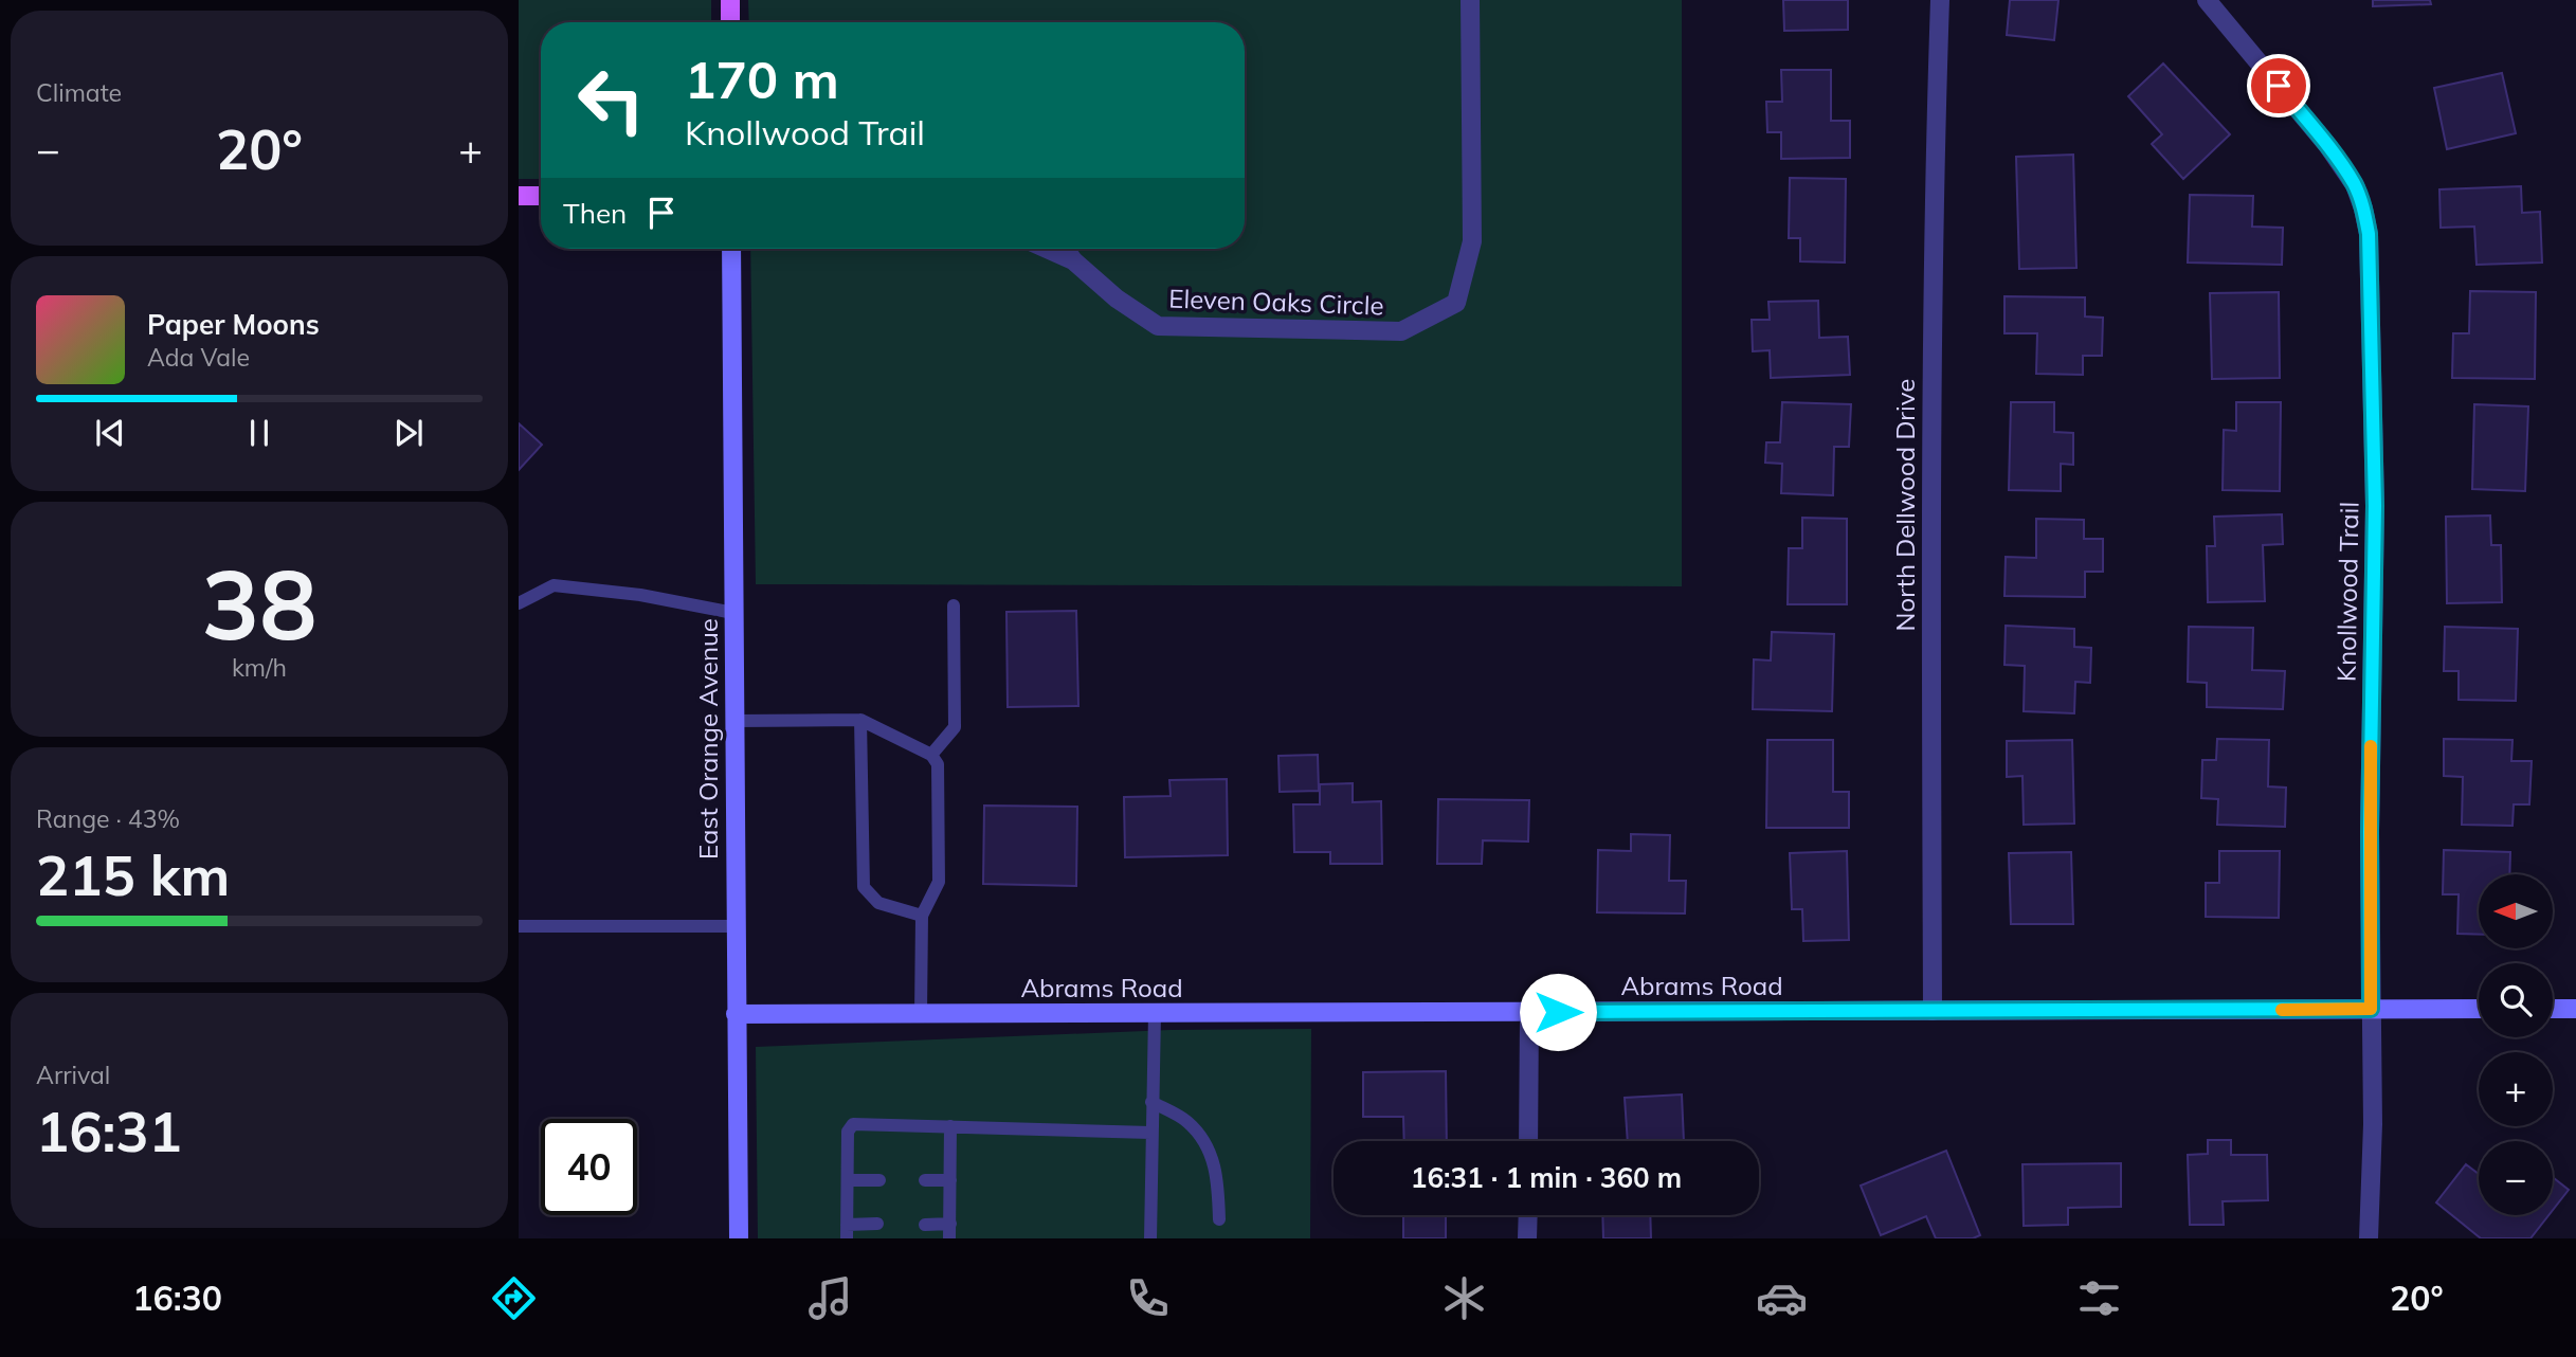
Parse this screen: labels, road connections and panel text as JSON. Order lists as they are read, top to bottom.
{
  "streets": {
    "street": [
      "Eleven Oaks Circle",
      "North Dellwood Drive",
      "Knollwood Trail",
      "East Orange Avenue",
      "Abrams Road"
    ]
  },
  "crossings": [
    ["North Dellwood Drive", "Abrams Road"],
    ["Knollwood Trail", "Abrams Road"],
    ["East Orange Avenue", "Abrams Road"]
  ],
  "north": "left",
  "page": {
    "tile": [
      "Climate",
      ["38", "km/h"],
      ["Range · 43%", "215 km"],
      ["Arrival", "16:31"]
    ],
    "turn": ["170 m", "Knollwood Trail"],
    "heat": ["−", "20°", "+"],
    "then": "Then",
    "song": ["Paper Moons", "Ada Vale"],
    "map_buttons": ["+", "−"],
    "limit": "40",
    "trip": "16:31 · 1 min · 360 m",
    "tabs": ["16:30", "20°"]
  }
}
